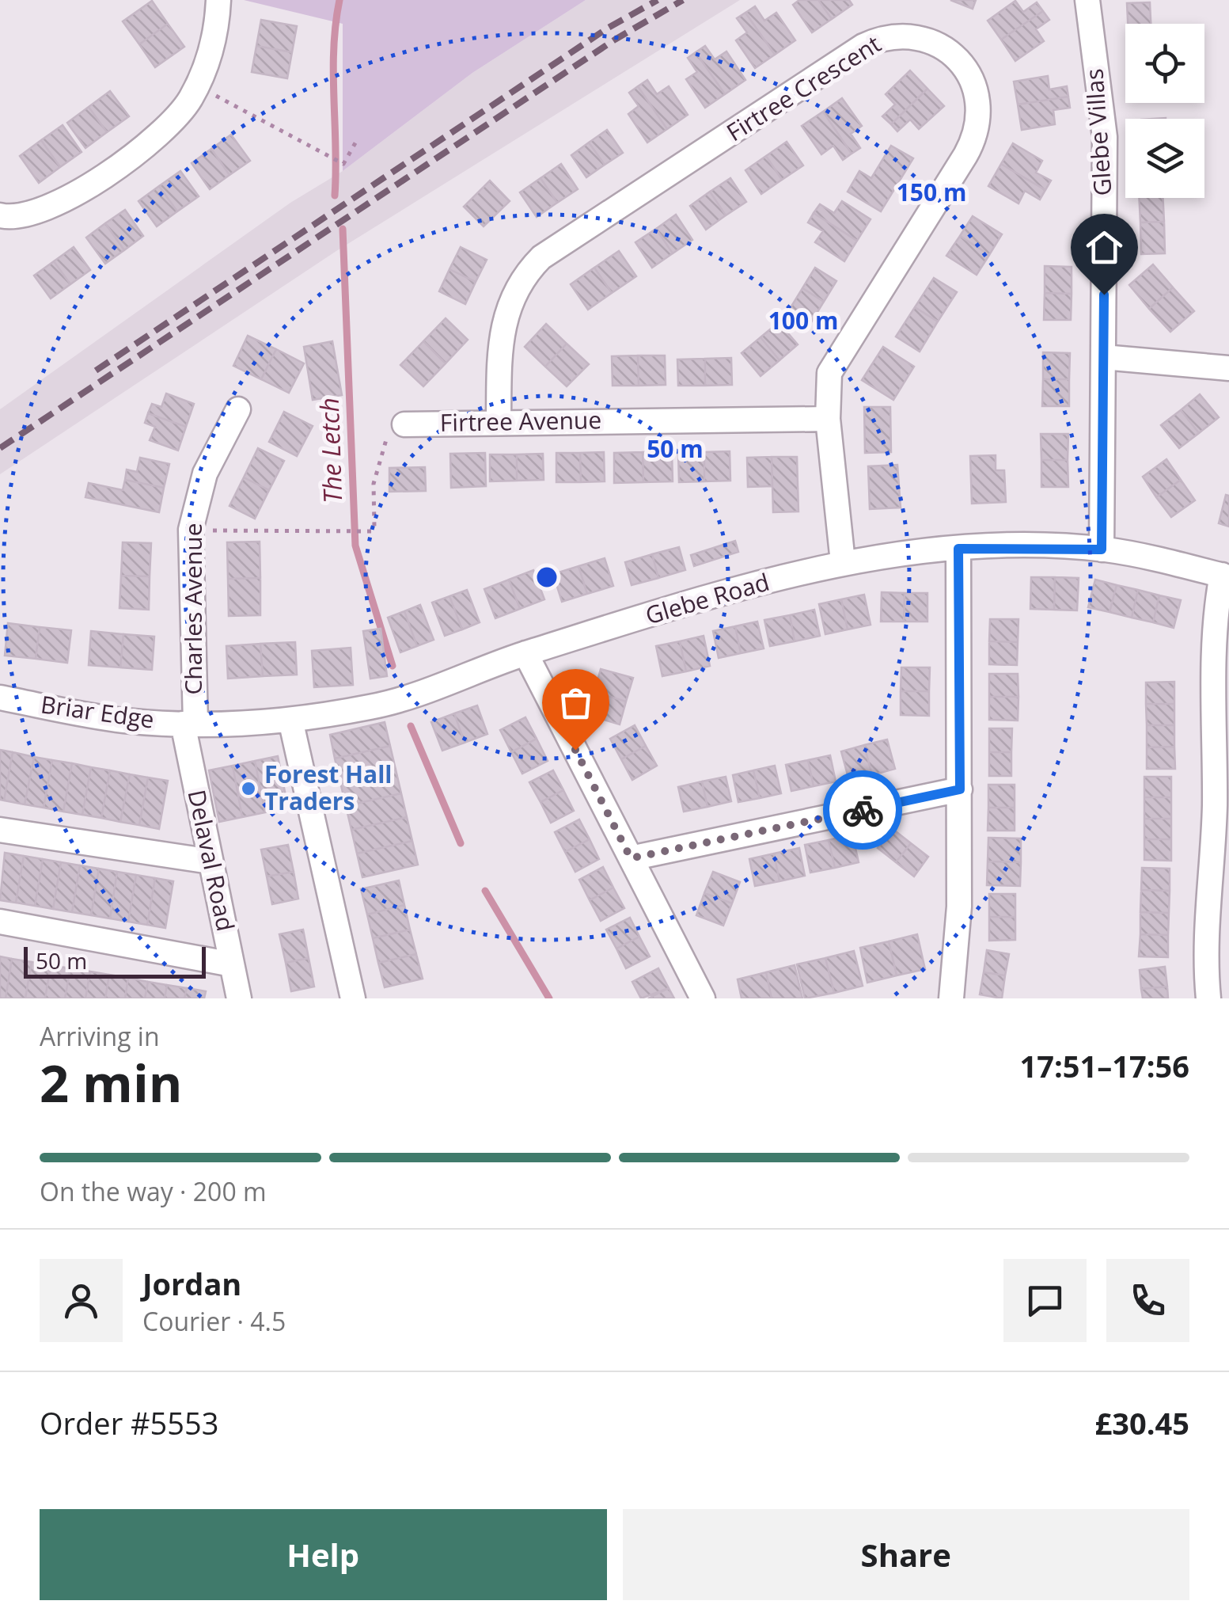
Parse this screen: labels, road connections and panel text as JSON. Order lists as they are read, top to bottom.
{
  "streets": {
    "street": [
      "Firtree Crescent",
      "Glebe Villas",
      "Firtree Avenue",
      "Glebe Road",
      "Charles Avenue",
      "Briar Edge",
      "Delaval Road"
    ]
  },
  "crossings": [
    ["Firtree Crescent", "Firtree Avenue"],
    ["Firtree Crescent", "Glebe Road"],
    ["Glebe Villas", "Glebe Road"],
    ["Glebe Road", "Charles Avenue"],
    ["Glebe Road", "Briar Edge"],
    ["Glebe Road", "Delaval Road"],
    ["Charles Avenue", "Briar Edge"],
    ["Charles Avenue", "Delaval Road"],
    ["Briar Edge", "Delaval Road"]
  ],
  "water": ["The Letch"],
  "places": ["Forest Hall Traders"],
  "scale_bar": "50 m",
  "page": {
    "scale": "50 m",
    "heading": ["2 min", "Arriving in", "17:51–17:56"],
    "panel": [
      "Jordan",
      "Courier · 4.5",
      "Order #5553",
      "£30.45"
    ],
    "bar": "On the way · 200 m",
    "buttons": ["Help", "Share"]
  },
  "rings": ["150 m", "100 m", "50 m"]
}
